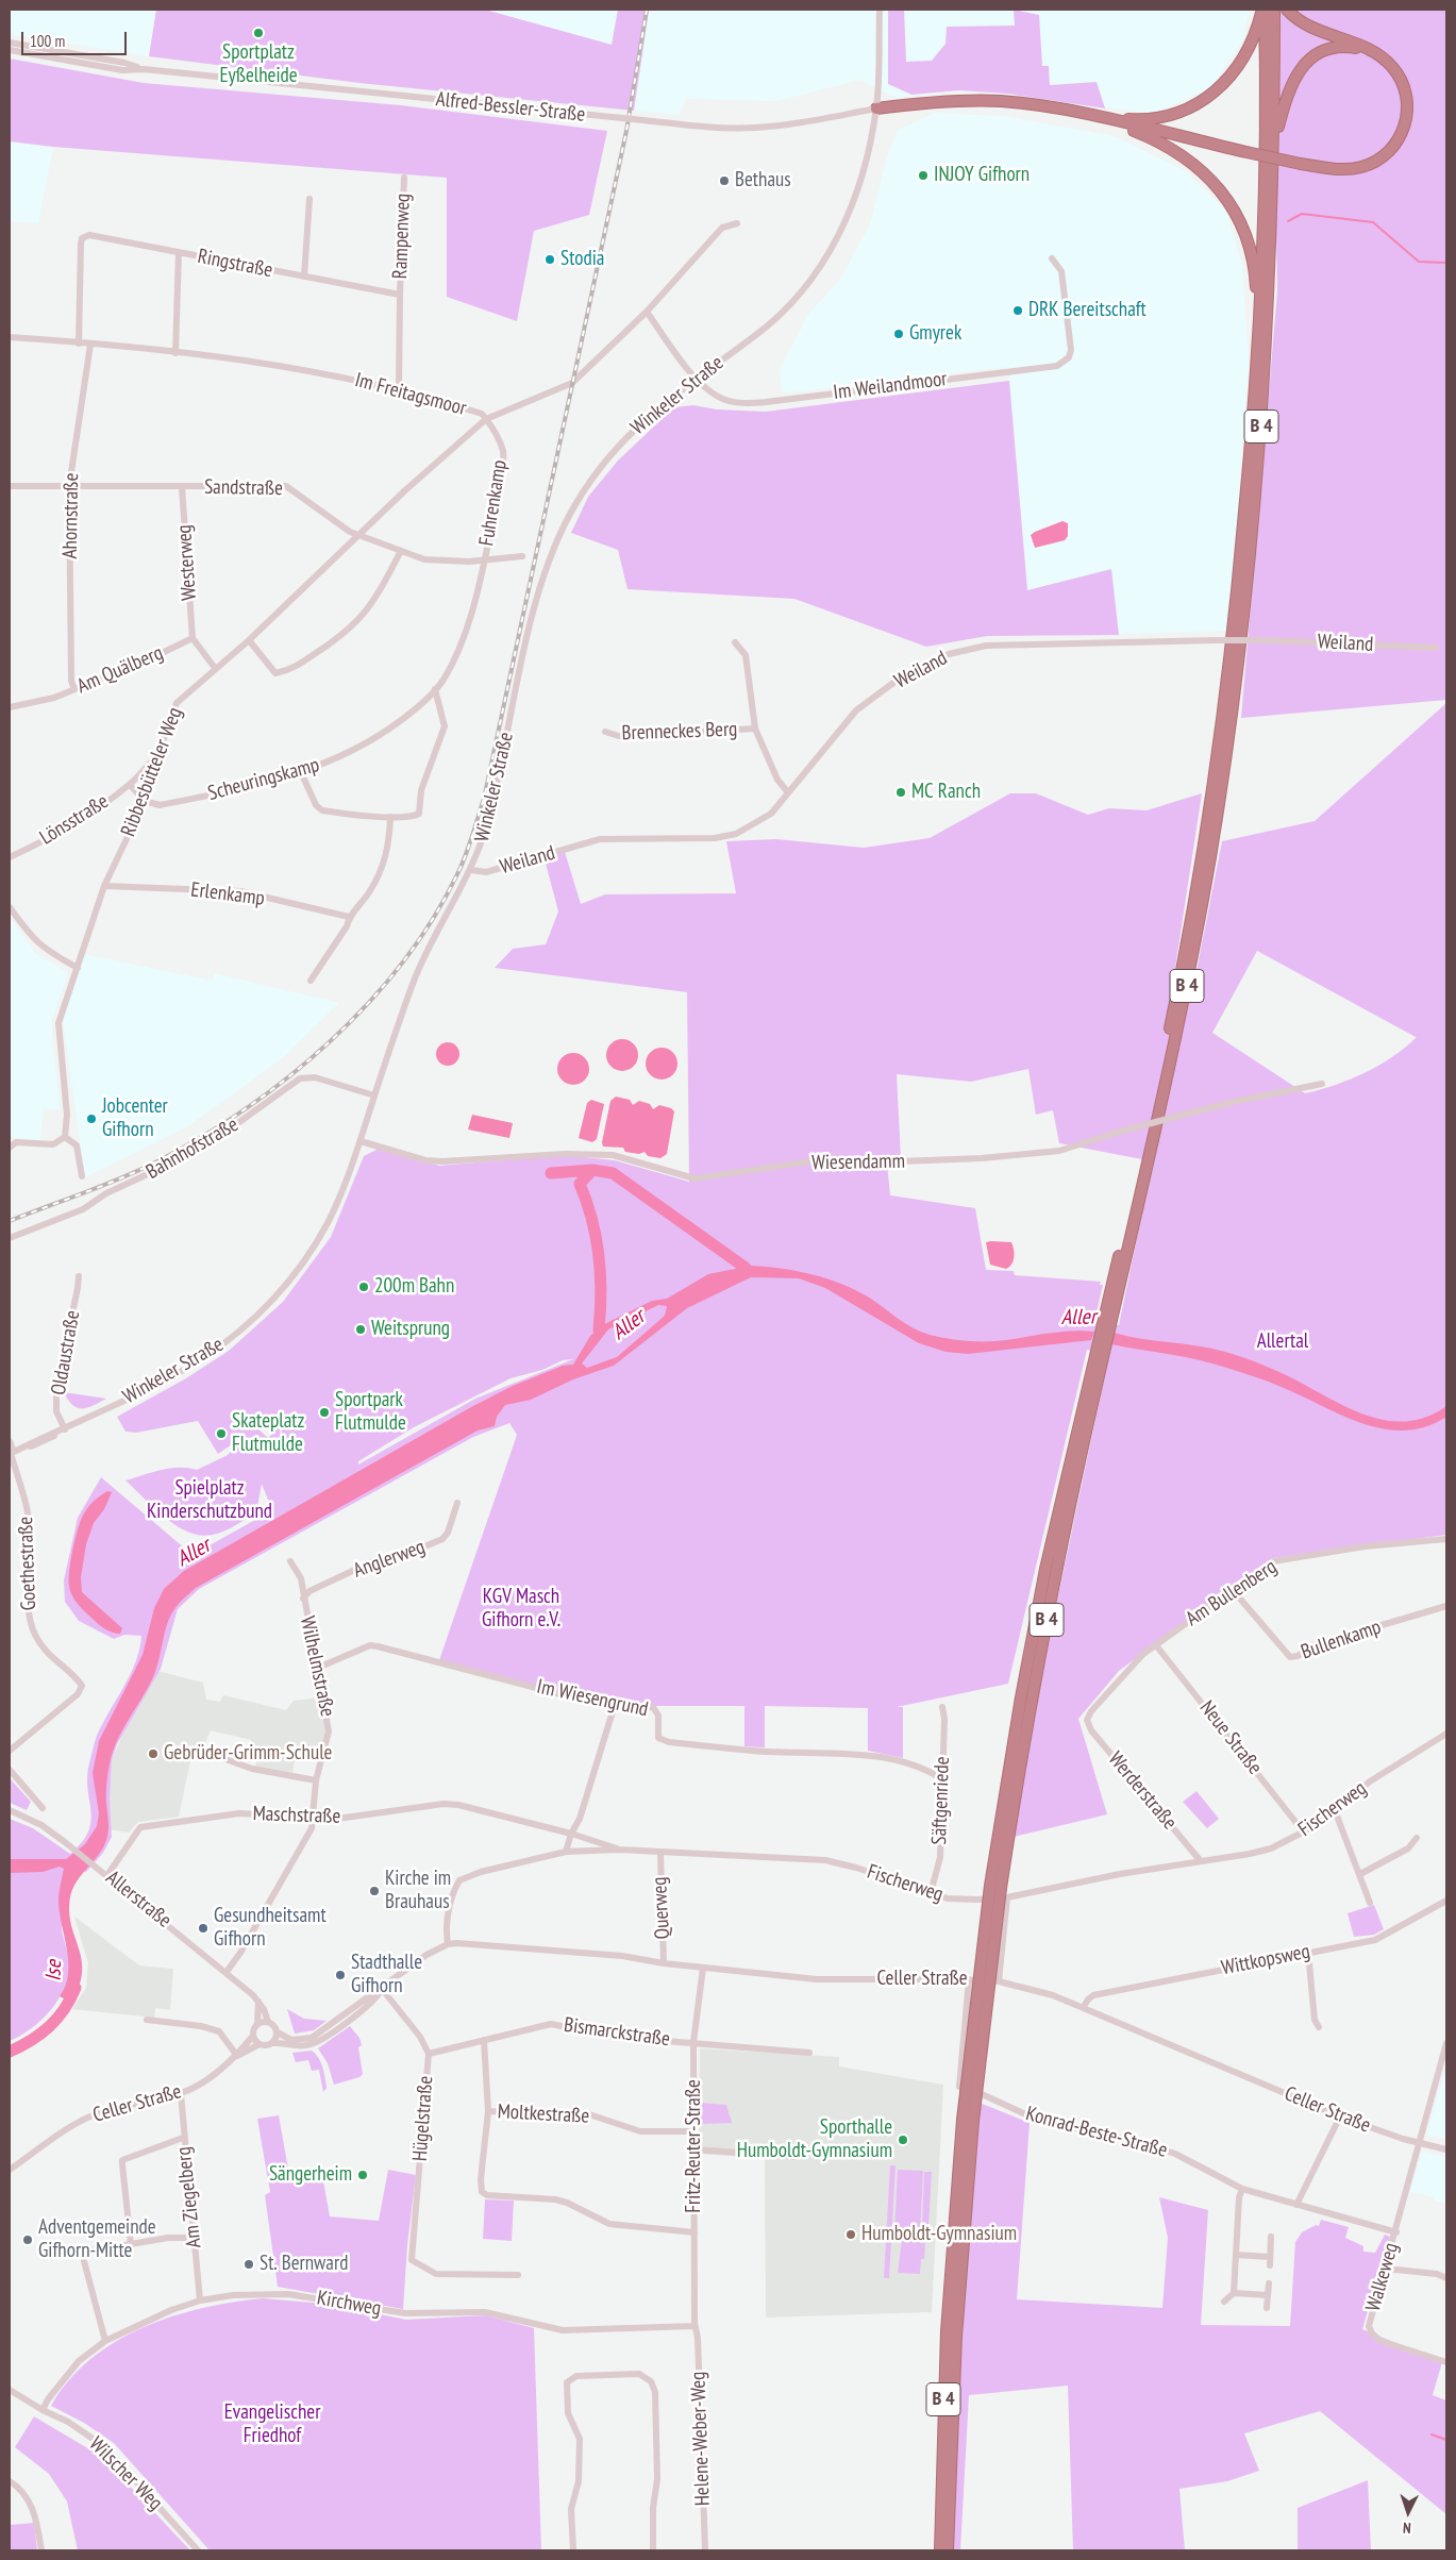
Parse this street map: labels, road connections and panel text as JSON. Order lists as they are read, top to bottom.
{
  "streets": {
    "highway": ["B 4"],
    "street": [
      "Alfred-Bessler-Straße",
      "Rampenweg",
      "Ringstraße",
      "Im Weilandmoor",
      "Im Freitagsmoor",
      "Winkeler Straße",
      "Sandstraße",
      "Fuhrenkamp",
      "Ahornstraße",
      "Westerweg",
      "Weiland",
      "Am Quälberg",
      "Brenneckes Berg",
      "Ribbesbütteler Weg",
      "Scheuringskamp",
      "Lönsstraße",
      "Erlenkamp",
      "Bahnhofstraße",
      "Wiesendamm",
      "Oldaustraße",
      "Anglerweg",
      "Goethestraße",
      "Am Bullenberg",
      "Bullenkamp",
      "Wilhelmstraße",
      "Im Wiesengrund",
      "Neue Straße",
      "Werderstraße",
      "Säftgenriede",
      "Fischerweg",
      "Maschstraße",
      "Allerstraße",
      "Querweg",
      "Wittkopsweg",
      "Celler Straße",
      "Bismarckstraße",
      "Moltkestraße",
      "Hügelstraße",
      "Konrad-Beste-Straße",
      "Fritz-Reuter-Straße",
      "Am Ziegelberg",
      "Walkeweg",
      "Kirchweg",
      "Helene-Weber-Weg",
      "Wilscher Weg"
    ]
  },
  "crossings": [
    ["Alfred-Bessler-Straße", "Winkeler Straße"],
    ["Rampenweg", "Ringstraße"],
    ["Ringstraße", "Im Freitagsmoor"],
    ["Im Weilandmoor", "Im Freitagsmoor"],
    ["Im Weilandmoor", "Winkeler Straße"],
    ["Im Freitagsmoor", "Fuhrenkamp"],
    ["Im Freitagsmoor", "Ahornstraße"],
    ["Im Freitagsmoor", "Ribbesbütteler Weg"],
    ["Winkeler Straße", "Weiland"],
    ["Winkeler Straße", "Bahnhofstraße"],
    ["Winkeler Straße", "Wiesendamm"],
    ["Winkeler Straße", "Oldaustraße"],
    ["Sandstraße", "Fuhrenkamp"],
    ["Sandstraße", "Ahornstraße"],
    ["Sandstraße", "Westerweg"],
    ["Sandstraße", "Ribbesbütteler Weg"],
    ["Sandstraße", "Scheuringskamp"],
    ["Fuhrenkamp", "Ribbesbütteler Weg"],
    ["Fuhrenkamp", "Scheuringskamp"],
    ["Ahornstraße", "Am Quälberg"],
    ["Westerweg", "Am Quälberg"],
    ["Ribbesbütteler Weg", "Scheuringskamp"],
    ["Ribbesbütteler Weg", "Lönsstraße"],
    ["Ribbesbütteler Weg", "Erlenkamp"],
    ["Anglerweg", "Wilhelmstraße"],
    ["Am Bullenberg", "Bullenkamp"],
    ["Am Bullenberg", "Neue Straße"],
    ["Am Bullenberg", "Werderstraße"],
    ["Wilhelmstraße", "Im Wiesengrund"],
    ["Wilhelmstraße", "Maschstraße"],
    ["Wilhelmstraße", "Allerstraße"],
    ["Im Wiesengrund", "Säftgenriede"],
    ["Neue Straße", "Fischerweg"],
    ["Werderstraße", "Fischerweg"],
    ["Säftgenriede", "Fischerweg"],
    ["Fischerweg", "Maschstraße"],
    ["Fischerweg", "Querweg"],
    ["Fischerweg", "Celler Straße"],
    ["Maschstraße", "Allerstraße"],
    ["Allerstraße", "Celler Straße"],
    ["Querweg", "Celler Straße"],
    ["Wittkopsweg", "Celler Straße"],
    ["Celler Straße", "Hügelstraße"],
    ["Celler Straße", "Konrad-Beste-Straße"],
    ["Celler Straße", "Fritz-Reuter-Straße"],
    ["Celler Straße", "Am Ziegelberg"],
    ["Celler Straße", "Walkeweg"],
    ["Bismarckstraße", "Hügelstraße"],
    ["Bismarckstraße", "Fritz-Reuter-Straße"],
    ["Moltkestraße", "Fritz-Reuter-Straße"],
    ["Konrad-Beste-Straße", "Walkeweg"],
    ["Fritz-Reuter-Straße", "Kirchweg"],
    ["Fritz-Reuter-Straße", "Helene-Weber-Weg"],
    ["Am Ziegelberg", "Kirchweg"],
    ["Kirchweg", "Helene-Weber-Weg"],
    ["Kirchweg", "Wilscher Weg"]
  ],
  "water": ["Aller", "Ise"],
  "parks": [
    "Allertal",
    "Spielplatz Kinderschutzbund",
    "KGV Masch Gifhorn e.V.",
    "Evangelischer Friedhof"
  ],
  "places": [
    "Sportplatz Eyßelheide",
    "INJOY Gifhorn",
    "Bethaus",
    "Stodia",
    "DRK Bereitschaft",
    "Gmyrek",
    "MC Ranch",
    "Jobcenter Gifhorn",
    "200m Bahn",
    "Weitsprung",
    "Sportpark Flutmulde",
    "Skateplatz Flutmulde",
    "Gebrüder-Grimm-Schule",
    "Kirche im Brauhaus",
    "Gesundheitsamt Gifhorn",
    "Stadthalle Gifhorn",
    "Sporthalle Humboldt-Gymnasium",
    "Sängerheim",
    "Humboldt-Gymnasium",
    "Adventgemeinde Gifhorn-Mitte",
    "St. Bernward"
  ],
  "scale_bar": "100 m",
  "north": "bottom"
}
